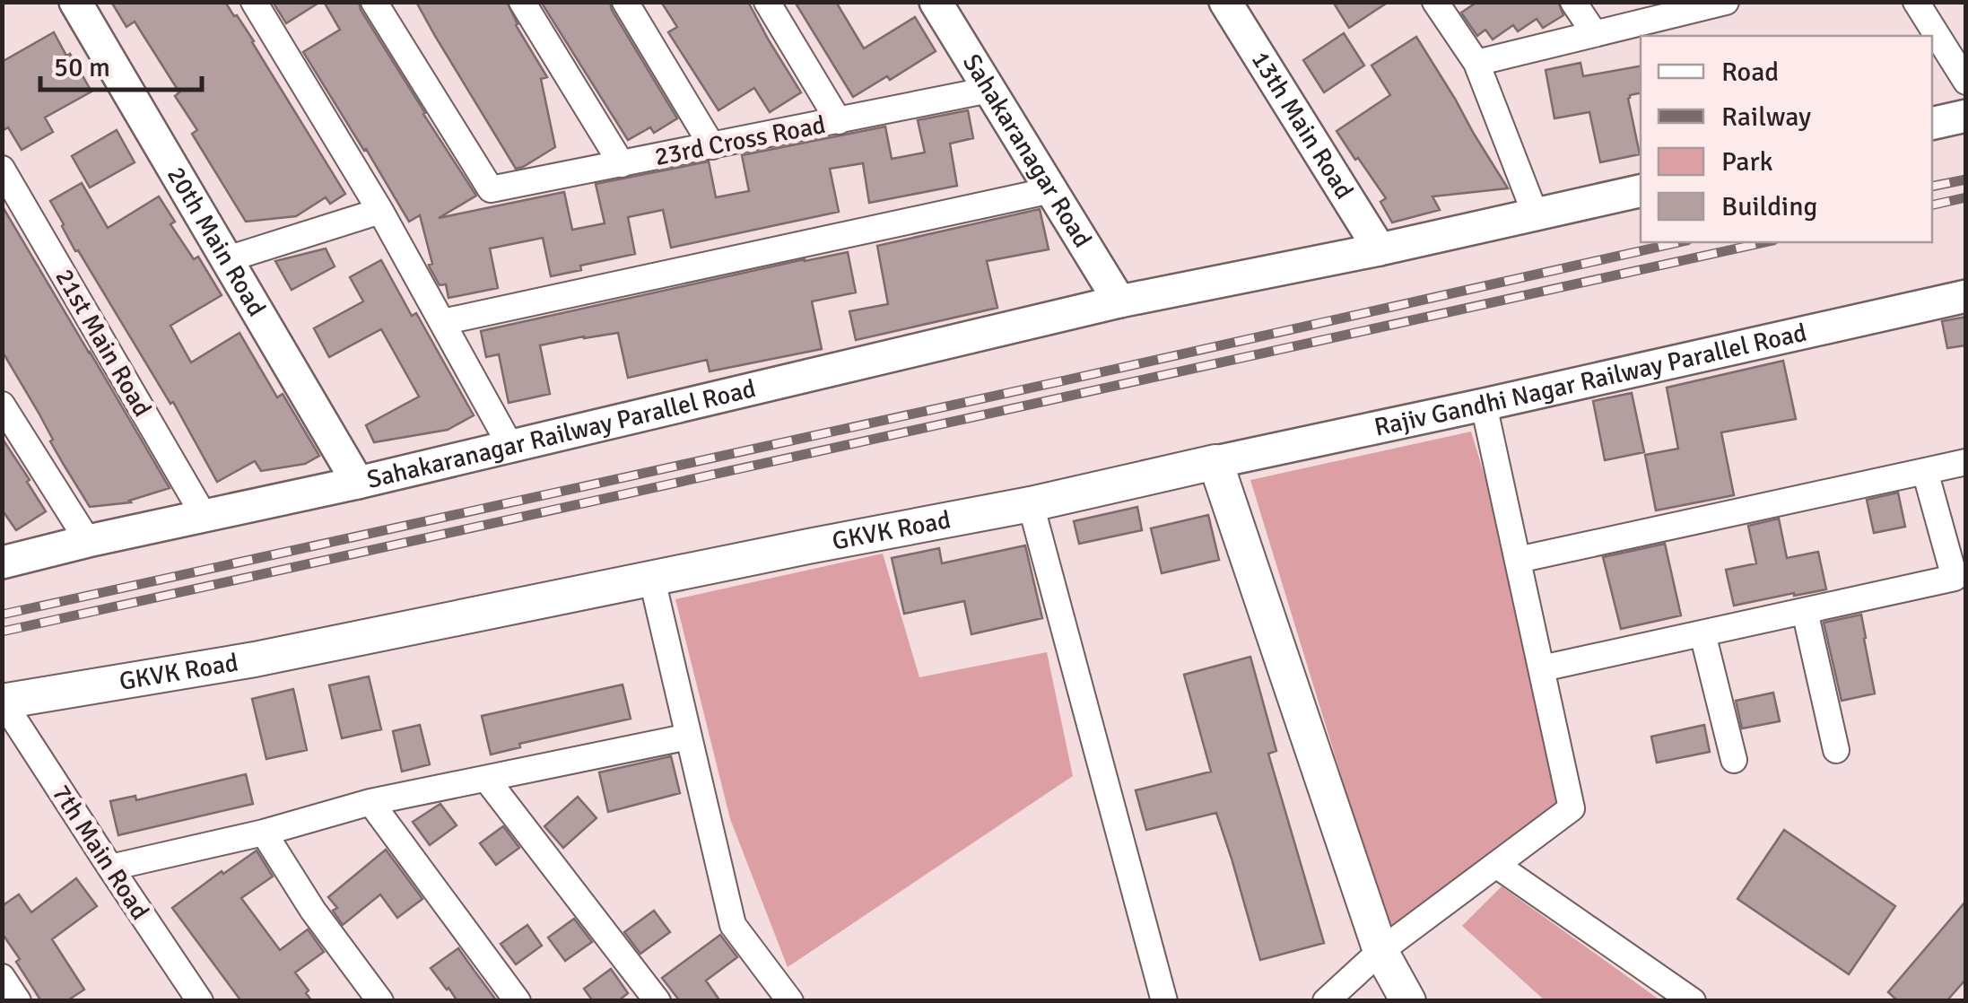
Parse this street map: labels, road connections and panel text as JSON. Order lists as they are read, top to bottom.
{
  "streets": {
    "main road": ["GKVK Road"],
    "street": [
      "13th Main Road",
      "23rd Cross Road",
      "Sahakaranagar Road",
      "20th Main Road",
      "21st Main Road",
      "Rajiv Gandhi Nagar Railway Parallel Road",
      "Sahakaranagar Railway Parallel Road",
      "7th Main Road"
    ]
  },
  "crossings": [
    ["13th Main Road", "Sahakaranagar Railway Parallel Road"],
    ["23rd Cross Road", "Sahakaranagar Road"],
    ["Sahakaranagar Road", "Sahakaranagar Railway Parallel Road"],
    ["20th Main Road", "Sahakaranagar Railway Parallel Road"],
    ["21st Main Road", "Sahakaranagar Railway Parallel Road"],
    ["Rajiv Gandhi Nagar Railway Parallel Road", "GKVK Road"],
    ["GKVK Road", "7th Main Road"]
  ],
  "legend": [
    "Road",
    "Railway",
    "Park",
    "Building"
  ],
  "scale_bar": "50 m"
}
